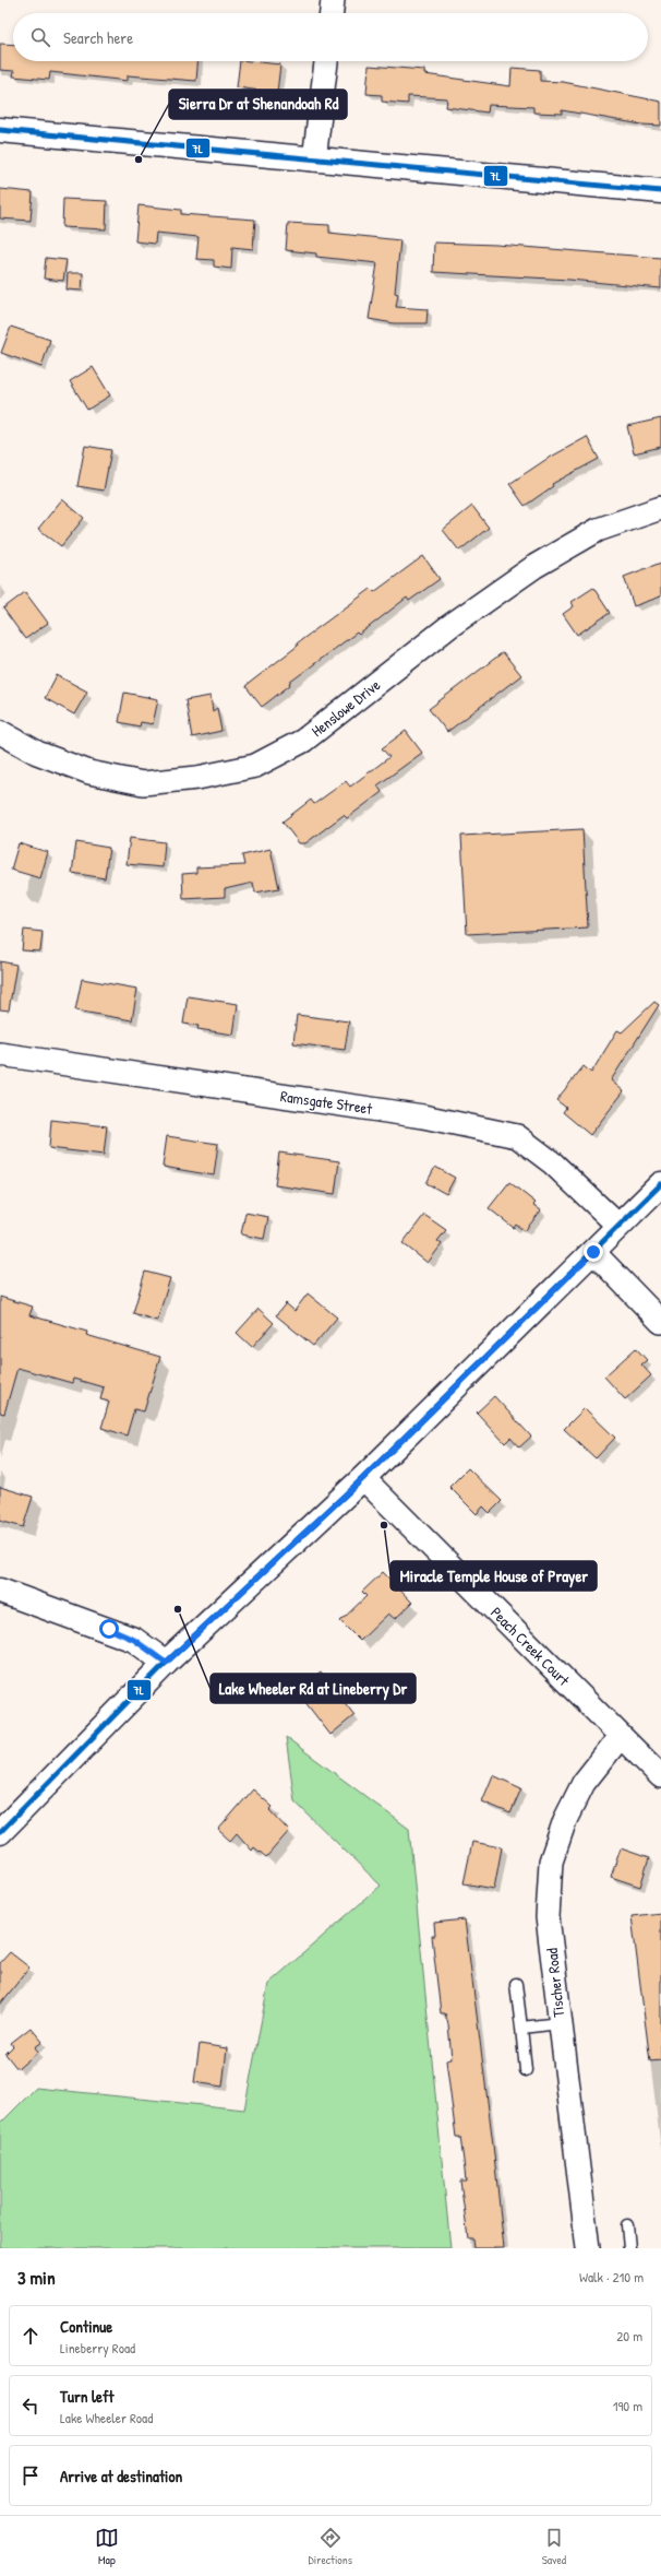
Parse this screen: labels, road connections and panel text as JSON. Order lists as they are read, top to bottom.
{
  "streets": {
    "street": [
      "Henslowe Drive",
      "Ramsgate Street",
      "Peach Creek Court",
      "Tischer Road"
    ]
  },
  "crossings": [
    ["Peach Creek Court", "Tischer Road"]
  ],
  "places": ["Sierra Dr at Shenandoah Rd", "Miracle Temple House of Prayer", "Lake Wheeler Rd at Lineberry Dr"],
  "lines": ["transit line 7L"],
  "page": {
    "search": "Search here",
    "heading": ["3 min", "Walk · 210 m"],
    "list": [
      ["Continue", "Lineberry Road", "20 m"],
      ["Turn left", "Lake Wheeler Road", "190 m"],
      "Arrive at destination"
    ],
    "nav": ["Map", "Directions", "Saved"]
  }
}
